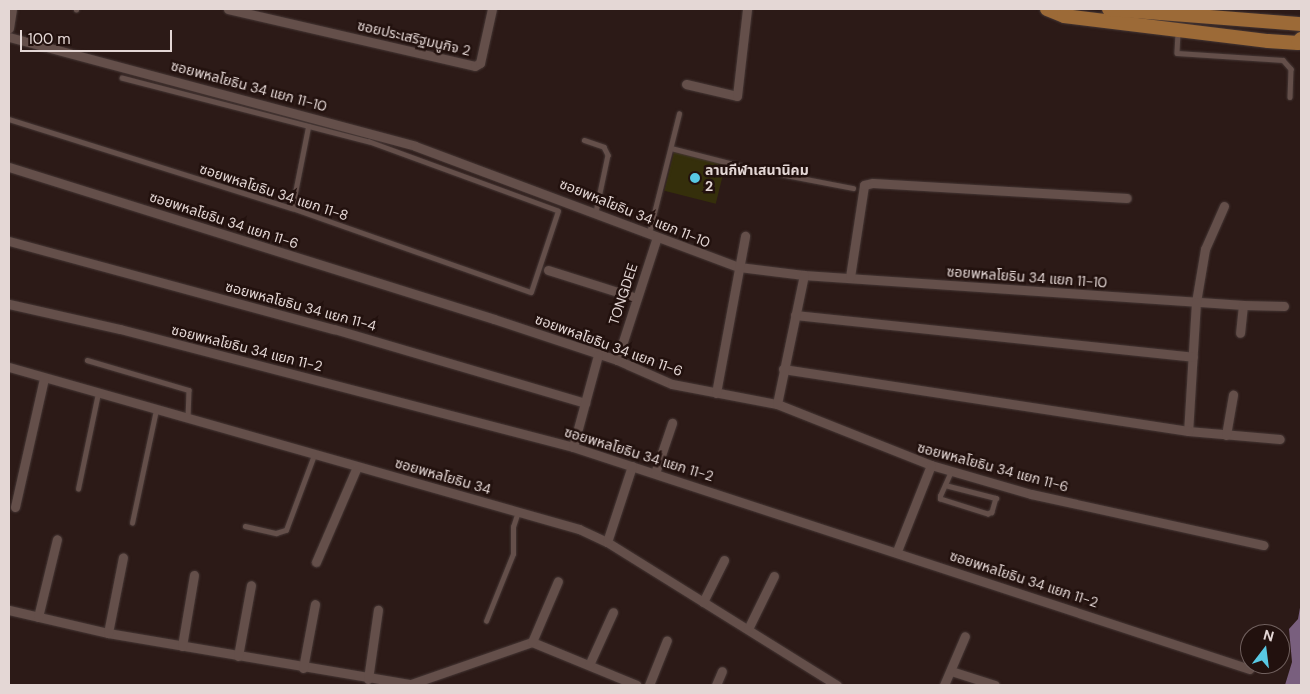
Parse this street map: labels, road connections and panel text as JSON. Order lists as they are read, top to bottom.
{
  "streets": {
    "street": [
      "ซอยประเสริฐมนูกิจ 2",
      "ซอยพหลโยธิน 34 แยก 11-10",
      "ซอยพหลโยธิน 34 แยก 11-6",
      "TONGDEE",
      "ซอยพหลโยธิน 34 แยก 11-4",
      "ซอยพหลโยธิน 34 แยก 11-2",
      "ซอยพหลโยธิน 34"
    ],
    "lane": ["ซอยพหลโยธิน 34 แยก 11-8"]
  },
  "crossings": [
    ["ซอยพหลโยธิน 34 แยก 11-10", "TONGDEE"],
    ["ซอยพหลโยธิน 34 แยก 11-6", "TONGDEE"]
  ],
  "places": ["ลานกีฬาเสนานิคม 2"],
  "scale_bar": "100 m",
  "north": "top"
}
